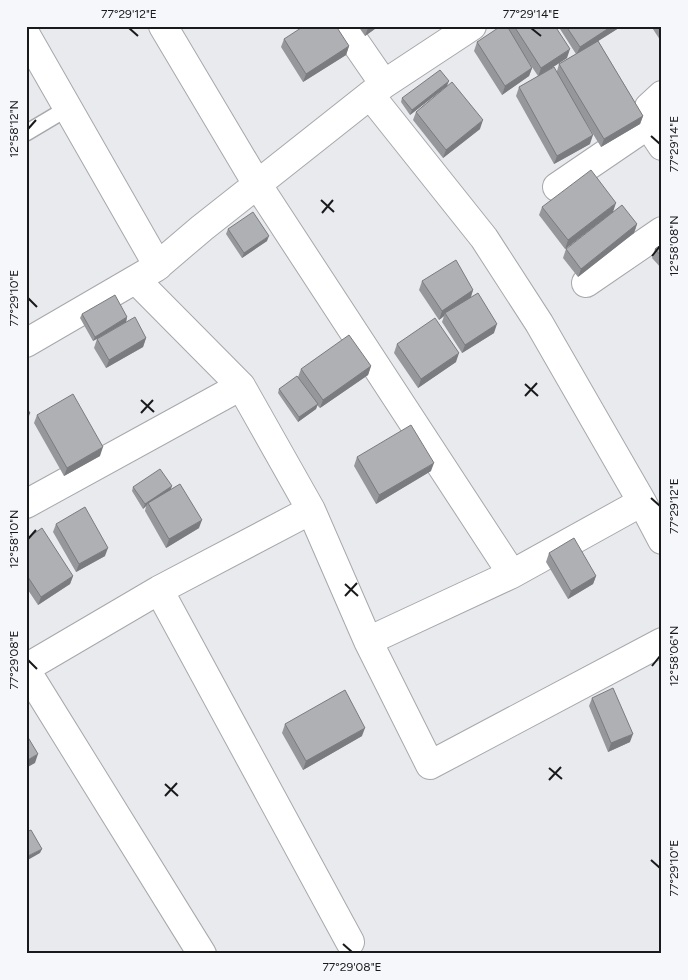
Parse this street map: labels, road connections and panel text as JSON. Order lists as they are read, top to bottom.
{
  "coordinates": [
    "77°29'12\"E",
    "77°29'14\"E",
    "12°58'12\"N",
    "12°58'08\"N",
    "77°29'10\"E",
    "12°58'10\"N",
    "12°58'06\"N",
    "77°29'08\"E"
  ]
}
